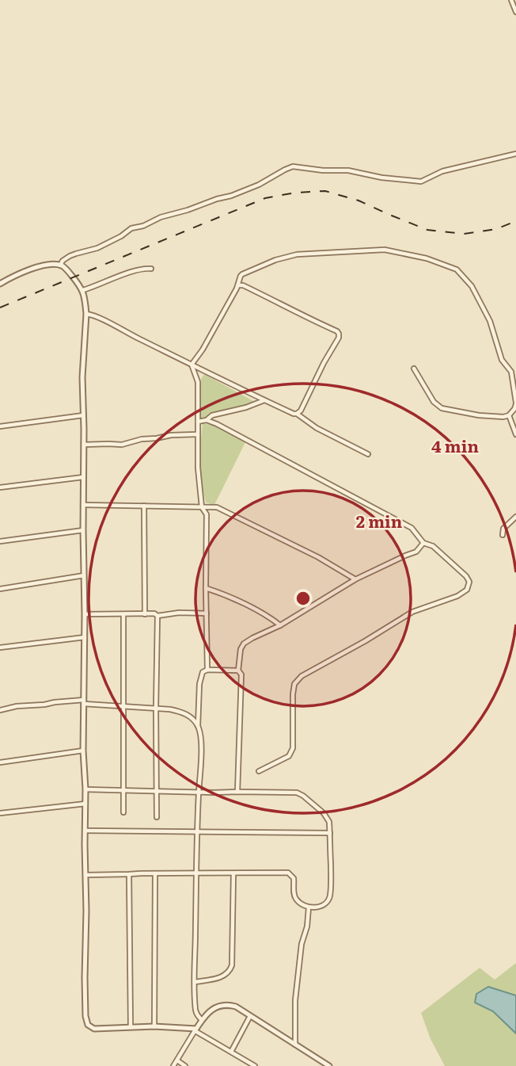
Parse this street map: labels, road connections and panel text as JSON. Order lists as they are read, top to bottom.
{
  "rings": ["4 min", "2 min"]
}
